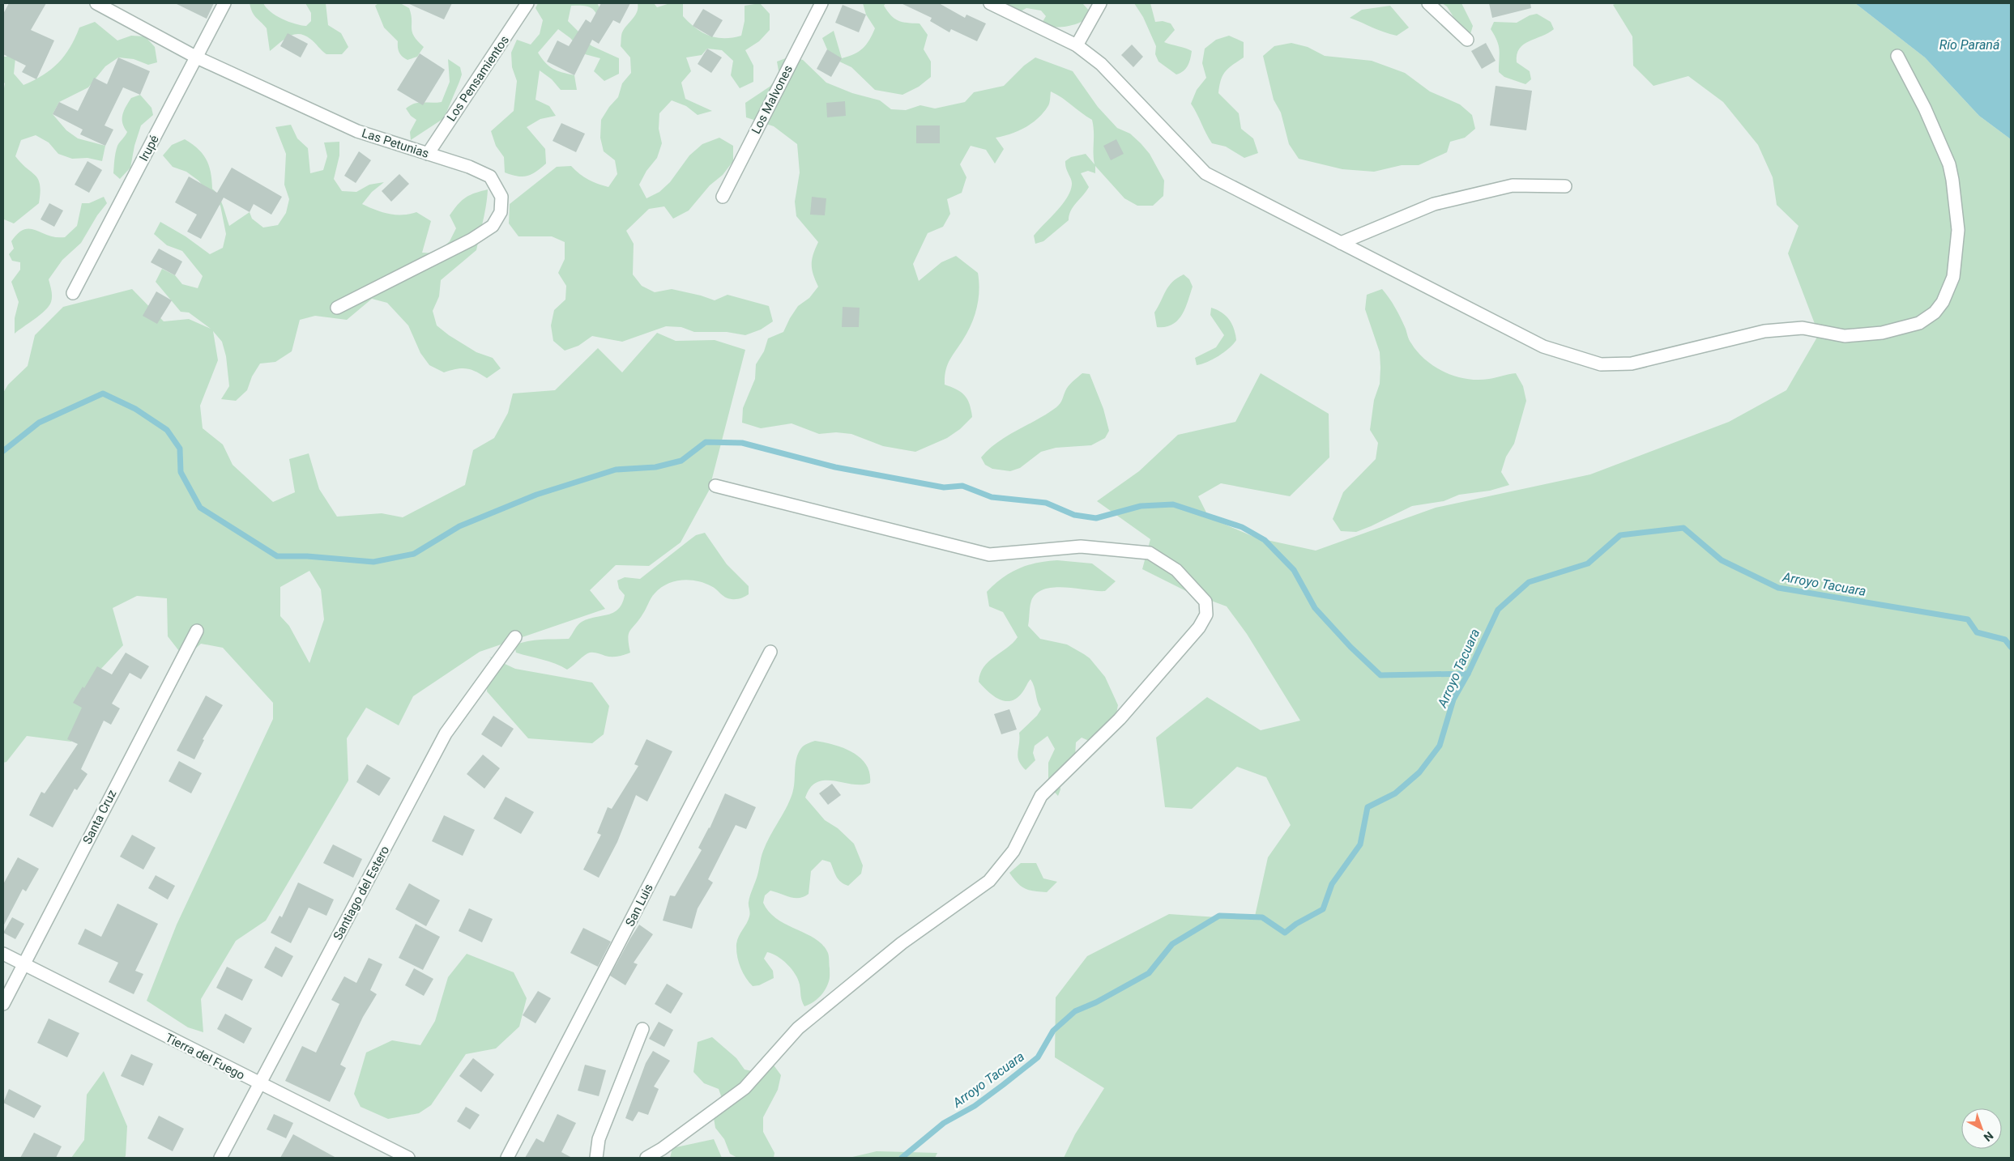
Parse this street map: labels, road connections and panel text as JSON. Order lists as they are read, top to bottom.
{
  "streets": {
    "street": [
      "Los Pensamientos",
      "Los Malvones",
      "Las Petunias",
      "Irupé",
      "Santa Cruz",
      "Santiago del Estero",
      "San Luis",
      "Tierra del Fuego"
    ]
  },
  "crossings": [
    ["Los Pensamientos", "Las Petunias"],
    ["Las Petunias", "Irupé"],
    ["Santa Cruz", "Tierra del Fuego"],
    ["Santiago del Estero", "Tierra del Fuego"]
  ],
  "water": ["Río Paraná", "Arroyo Tacuara"],
  "north": "bottom right"
}
